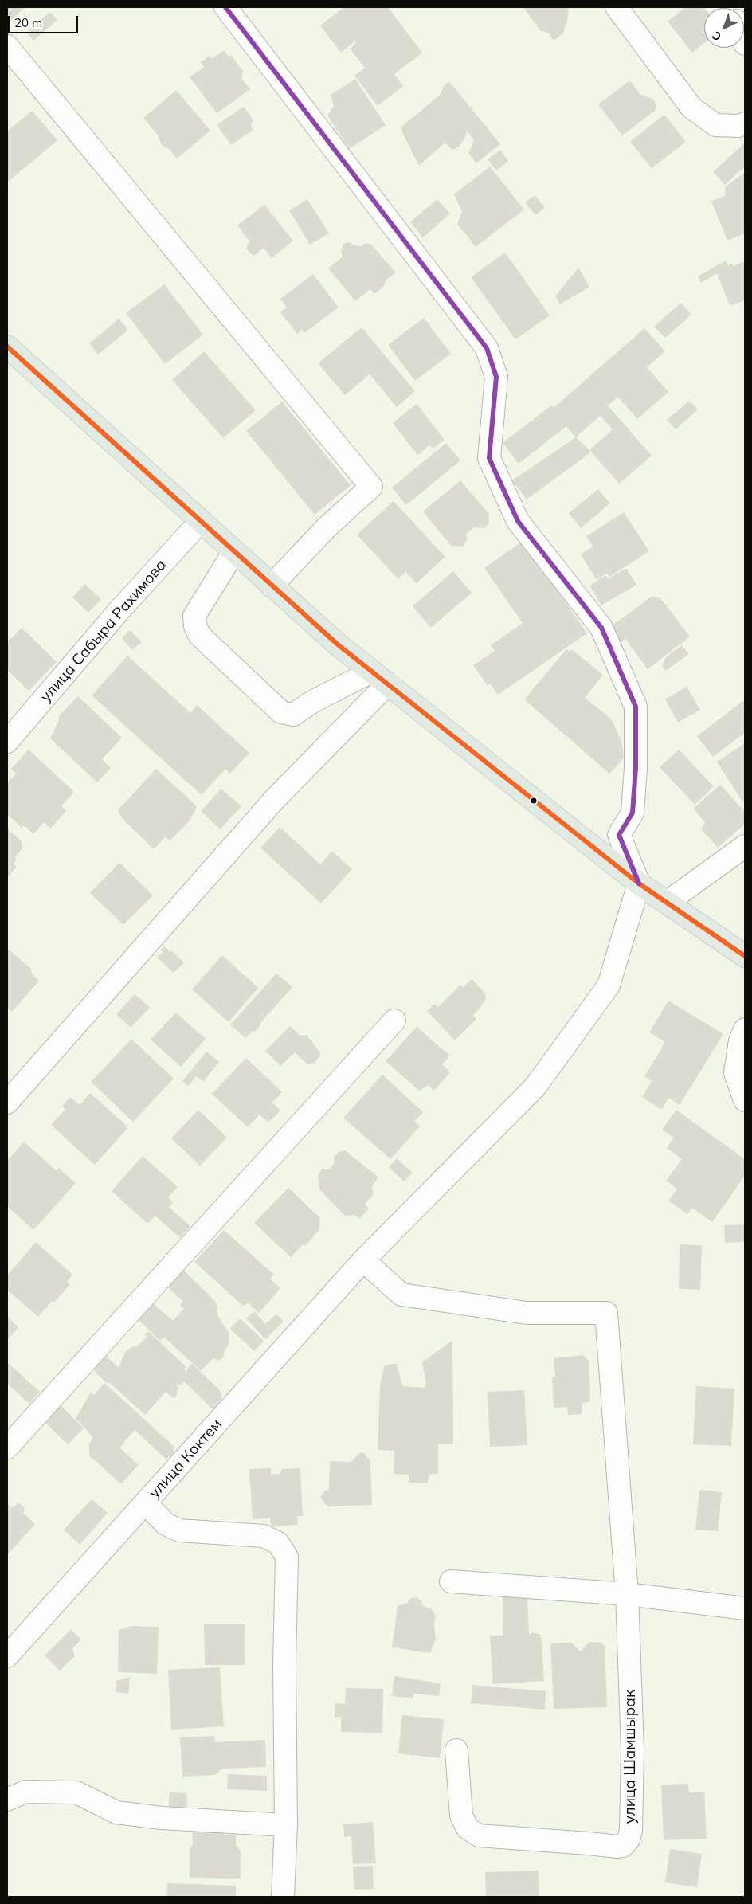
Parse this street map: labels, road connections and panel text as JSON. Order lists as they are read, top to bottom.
{
  "streets": {
    "street": ["улица Сабыра Рахимова", "улица Коктем", "улица Шамшырак"]
  },
  "scale_bar": "20 m",
  "north": "bottom left"
}
